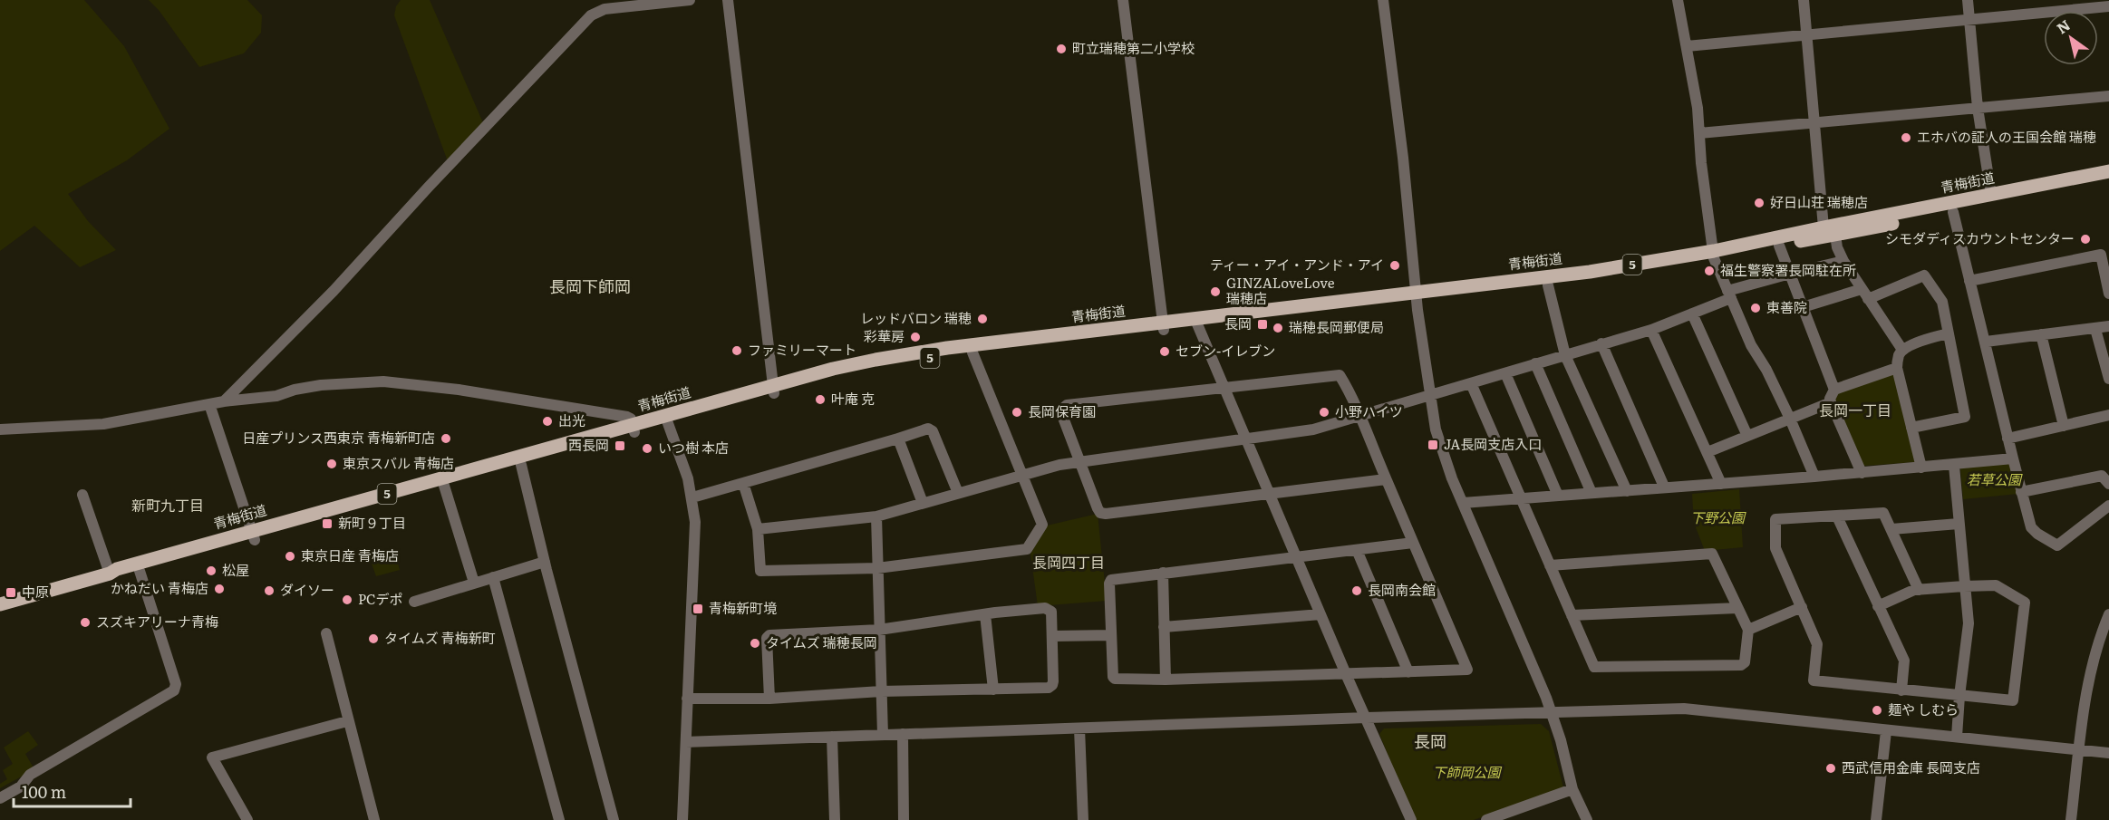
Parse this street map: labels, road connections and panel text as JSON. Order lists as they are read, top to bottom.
{
  "streets": {
    "main road": ["青梅街道", "5"]
  },
  "districts": [
    "長岡下師岡",
    "長岡一丁目",
    "新町九丁目",
    "長岡四丁目",
    "長岡"
  ],
  "parks": ["若草公園", "下野公園", "下師岡公園"],
  "places": {
    "other": [
      "町立瑞穂第二小学校",
      "エホバの証人の王国会館 瑞穂",
      "好日山荘 瑞穂店",
      "シモダディスカウントセンター",
      "ティー・アイ・アンド・アイ",
      "福生警察署長岡駐在所",
      "GINZALoveLove 瑞穂店",
      "東善院",
      "レッドバロン 瑞穂",
      "瑞穂長岡郵便局",
      "彩華房",
      "ファミリーマート",
      "セブン-イレブン",
      "叶庵 克",
      "長岡保育園",
      "小野ハイツ",
      "出光",
      "日産プリンス西東京 青梅新町店",
      "いつ樹 本店",
      "東京スバル 青梅店",
      "東京日産 青梅店",
      "松屋",
      "かねだい 青梅店",
      "ダイソー",
      "長岡南会館",
      "PCデポ",
      "スズキアリーナ青梅",
      "タイムズ 青梅新町",
      "タイムズ 瑞穂長岡",
      "麺や しむら",
      "西武信用金庫 長岡支店"
    ],
    "transit": [
      "長岡",
      "JA長岡支店入口",
      "西長岡",
      "新町９丁目",
      "中原",
      "青梅新町境"
    ]
  },
  "scale_bar": "100 m",
  "north": "top left"
}
